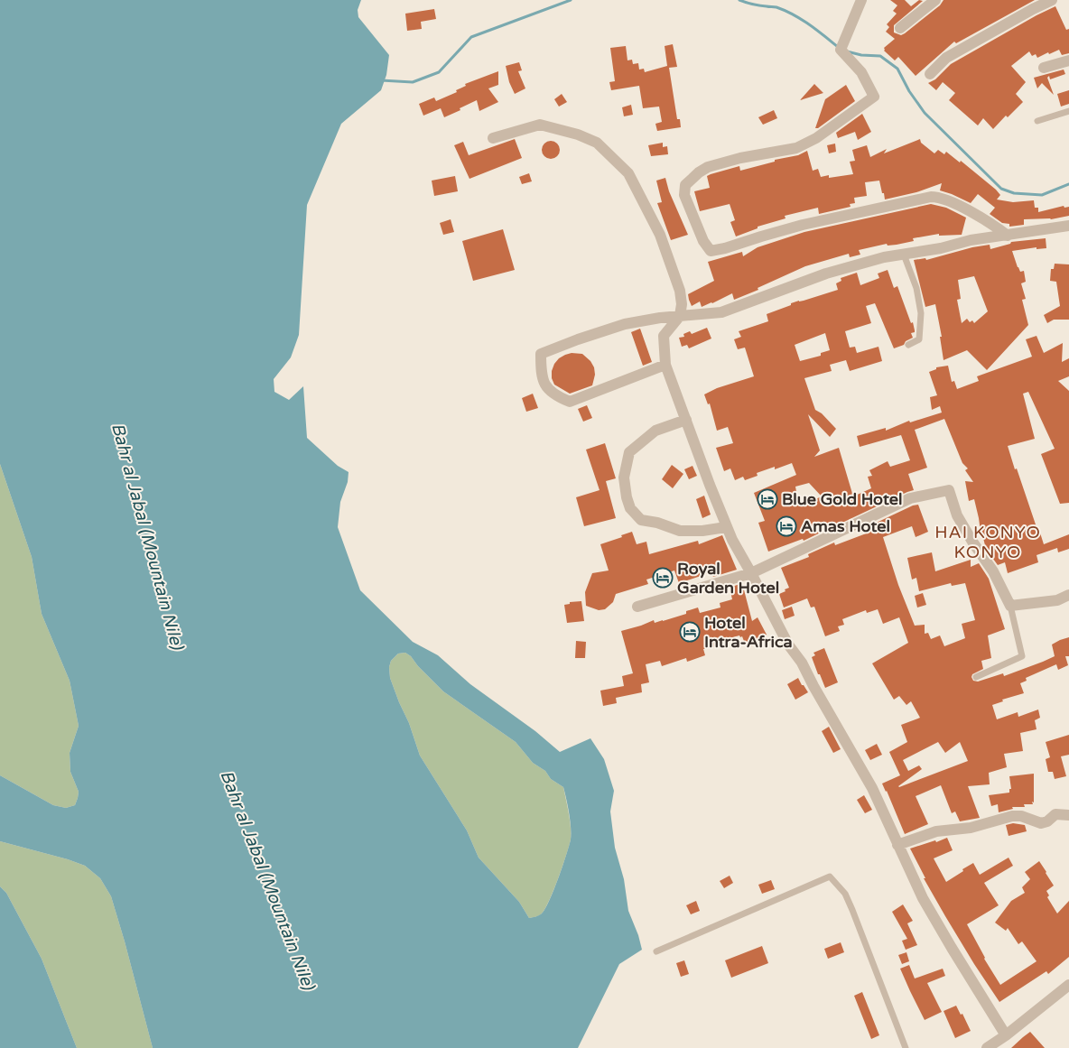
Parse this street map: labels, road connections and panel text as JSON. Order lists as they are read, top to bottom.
{
  "districts": ["HAI KONYO KONYO"],
  "water": ["Bahr al Jabal (Mountain Nile)"],
  "places": {
    "hotel": [
      "Blue Gold Hotel",
      "Amas Hotel",
      "Royal Garden Hotel",
      "Hotel Intra-Africa"
    ]
  }
}
